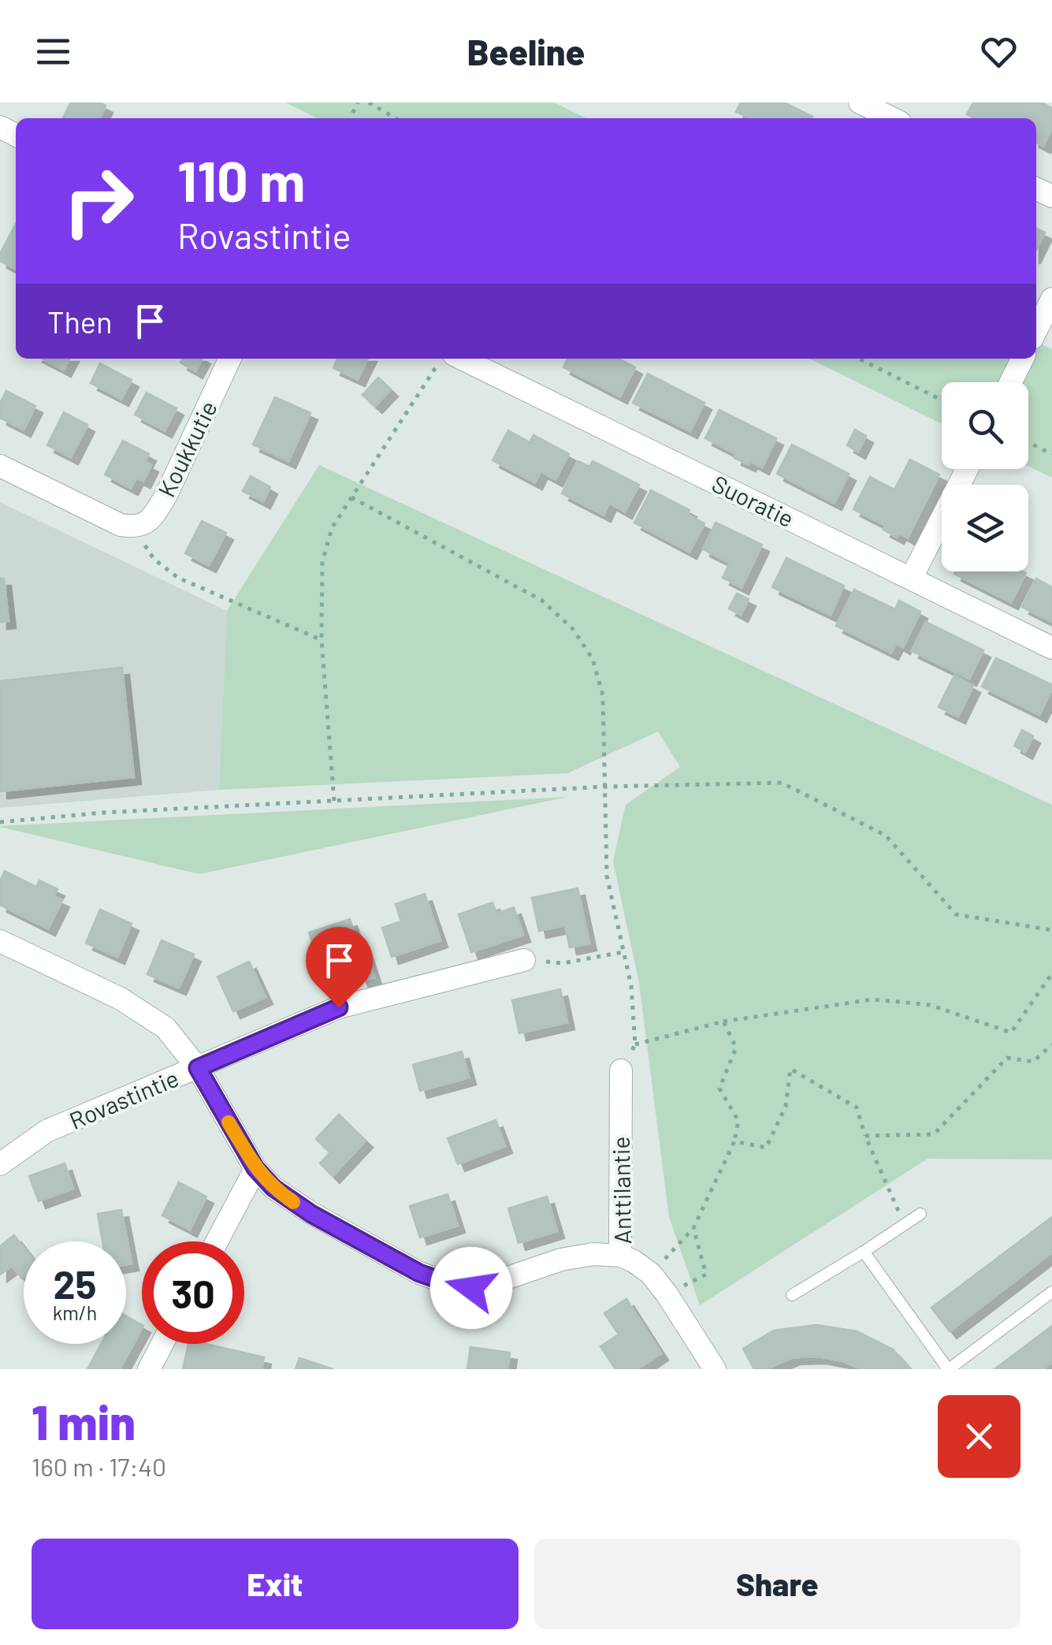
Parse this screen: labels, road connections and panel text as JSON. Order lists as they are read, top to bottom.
{
  "streets": {
    "street": [
      "Koukkutie",
      "Suoratie",
      "Rovastintie",
      "Anttilantie"
    ]
  },
  "page": {
    "header": "Beeline",
    "turn": ["110 m", "Rovastintie"],
    "then": "Then",
    "speed": "25 km/h",
    "limit": "30",
    "heading": ["1 min", "160 m · 17:40"],
    "buttons": ["Exit", "Share"]
  }
}
